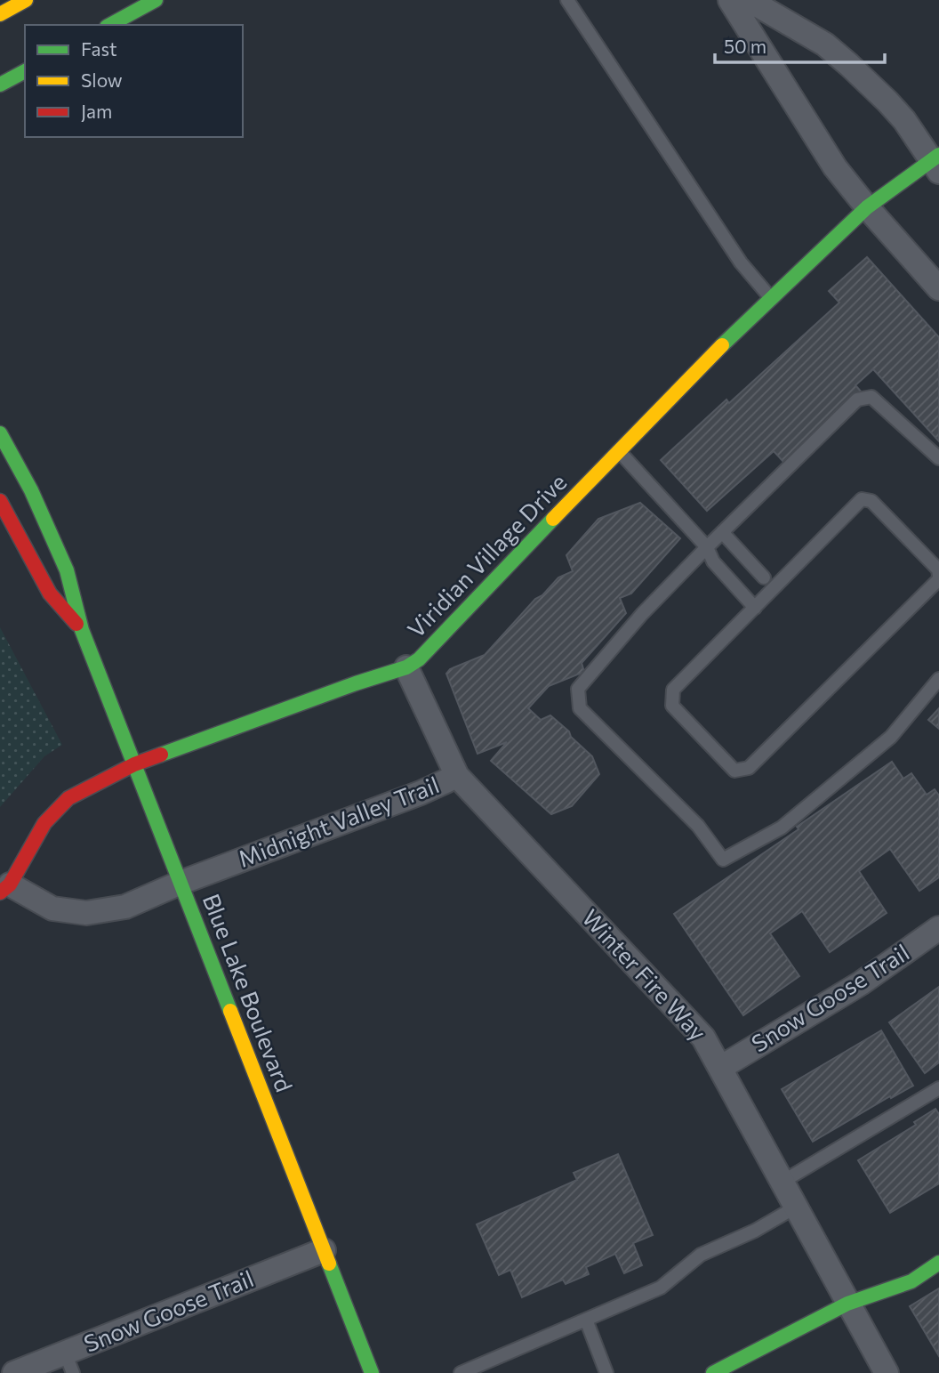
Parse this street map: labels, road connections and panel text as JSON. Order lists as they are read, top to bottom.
{
  "streets": {
    "street": [
      "Viridian Village Drive",
      "Midnight Valley Trail",
      "Winter Fire Way",
      "Blue Lake Boulevard",
      "Snow Goose Trail"
    ]
  },
  "crossings": [
    ["Viridian Village Drive", "Midnight Valley Trail"],
    ["Viridian Village Drive", "Winter Fire Way"],
    ["Viridian Village Drive", "Blue Lake Boulevard"],
    ["Midnight Valley Trail", "Winter Fire Way"],
    ["Midnight Valley Trail", "Blue Lake Boulevard"],
    ["Winter Fire Way", "Snow Goose Trail"],
    ["Blue Lake Boulevard", "Snow Goose Trail"]
  ],
  "legend": ["Fast", "Slow", "Jam"],
  "scale_bar": "50 m"
}
